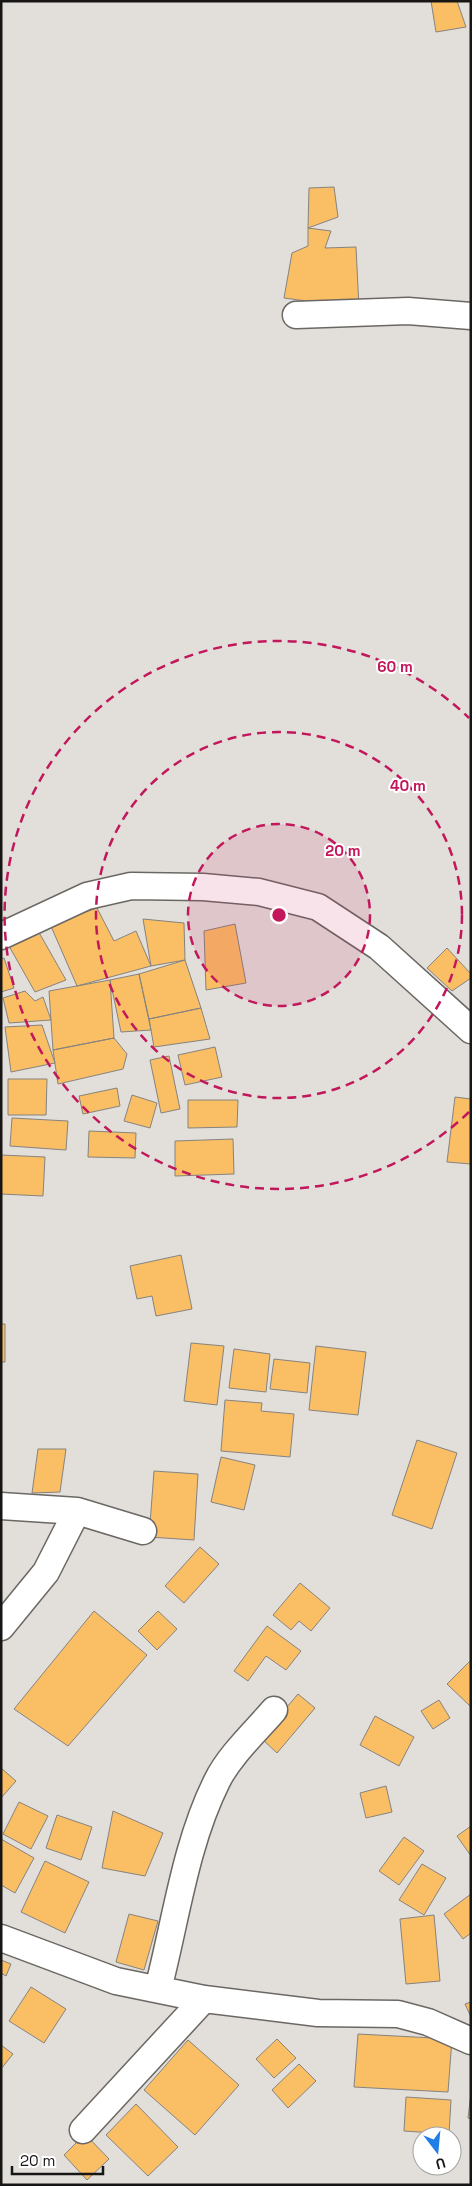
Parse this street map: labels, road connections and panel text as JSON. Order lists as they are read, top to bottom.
{
  "scale_bar": "20 m",
  "north": "bottom",
  "rings": ["60 m", "40 m", "20 m"]
}
